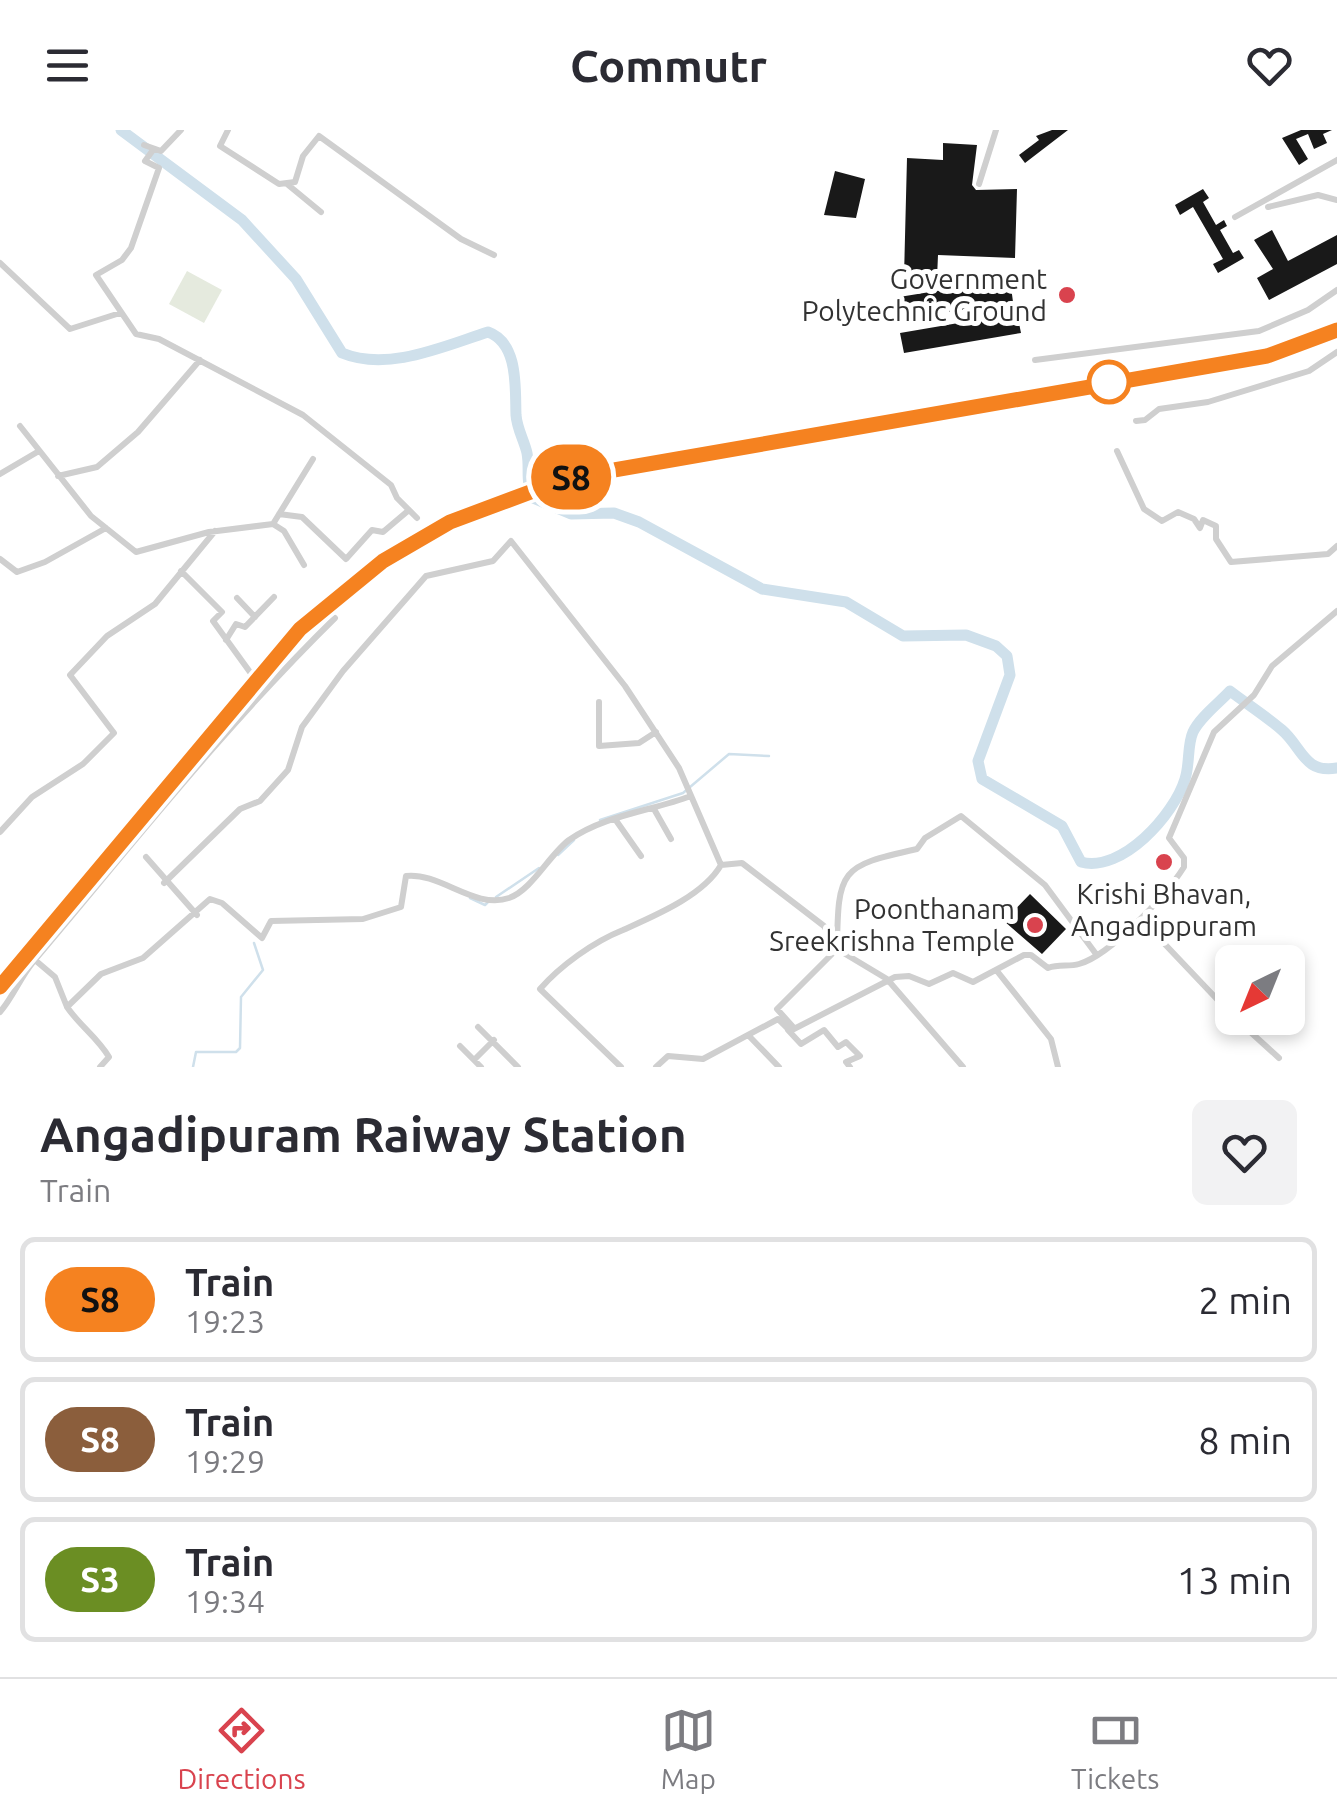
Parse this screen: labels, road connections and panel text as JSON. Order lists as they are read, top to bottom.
{
  "places": ["Government Polytechnic Ground", "Krishi Bhavan, Angadippuram", "Poonthanam Sreekrishna Temple"],
  "north": "bottom left",
  "page": {
    "header": "Commutr",
    "on_map": "S8",
    "heading": ["Angadipuram Raiway Station", "Train"],
    "list": [
      {
        "mark": "S8",
        "name": "Train",
        "note": "19:23",
        "value": "2 min"
      },
      {
        "mark": "S8",
        "name": "Train",
        "note": "19:29",
        "value": "8 min"
      },
      {
        "mark": "S3",
        "name": "Train",
        "note": "19:34",
        "value": "13 min"
      }
    ],
    "tabs": ["Directions", "Map", "Tickets"]
  }
}
